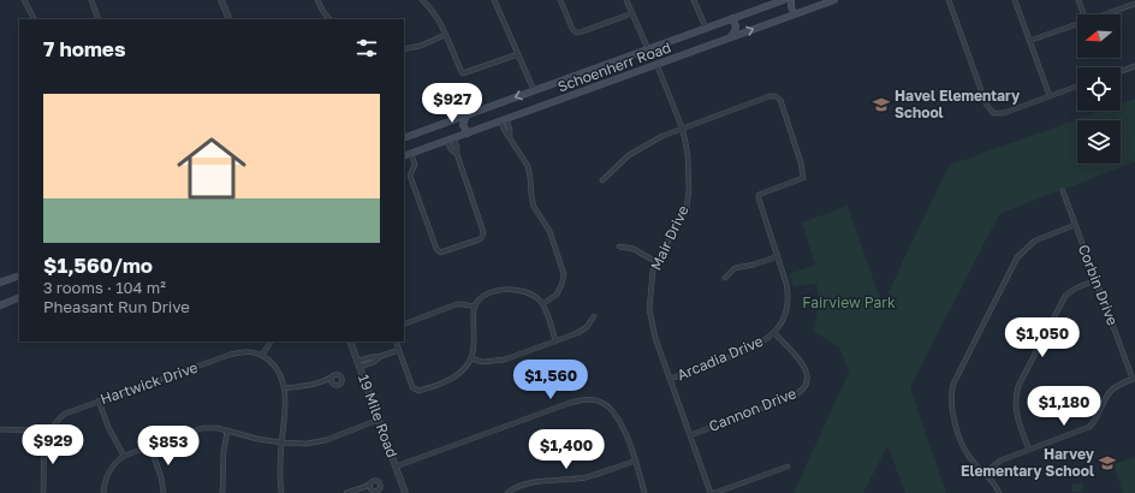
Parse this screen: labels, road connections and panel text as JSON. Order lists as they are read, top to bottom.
{
  "streets": {
    "main road": ["Schoenherr Road"],
    "street": [
      "Mair Drive",
      "Corbin Drive",
      "Arcadia Drive",
      "Hartwick Drive",
      "Cannon Drive",
      "19 Mile Road"
    ]
  },
  "crossings": [
    ["Schoenherr Road", "Mair Drive"],
    ["Mair Drive", "Arcadia Drive"],
    ["Mair Drive", "Cannon Drive"],
    ["Arcadia Drive", "Cannon Drive"]
  ],
  "parks": ["Fairview Park"],
  "places": {
    "school or university": ["Havel Elementary School", "Harvey Elementary School"]
  },
  "north": "left",
  "page": {
    "heading": "7 homes",
    "list": [
      {
        "name": "$1,560/mo",
        "note": "3 rooms · 104 m² · Pheasant Run Drive"
      }
    ],
    "price": [
      "$927",
      "$1,050",
      "$1,560",
      "$1,180",
      "$929",
      "$853",
      "$1,400"
    ]
  }
}
